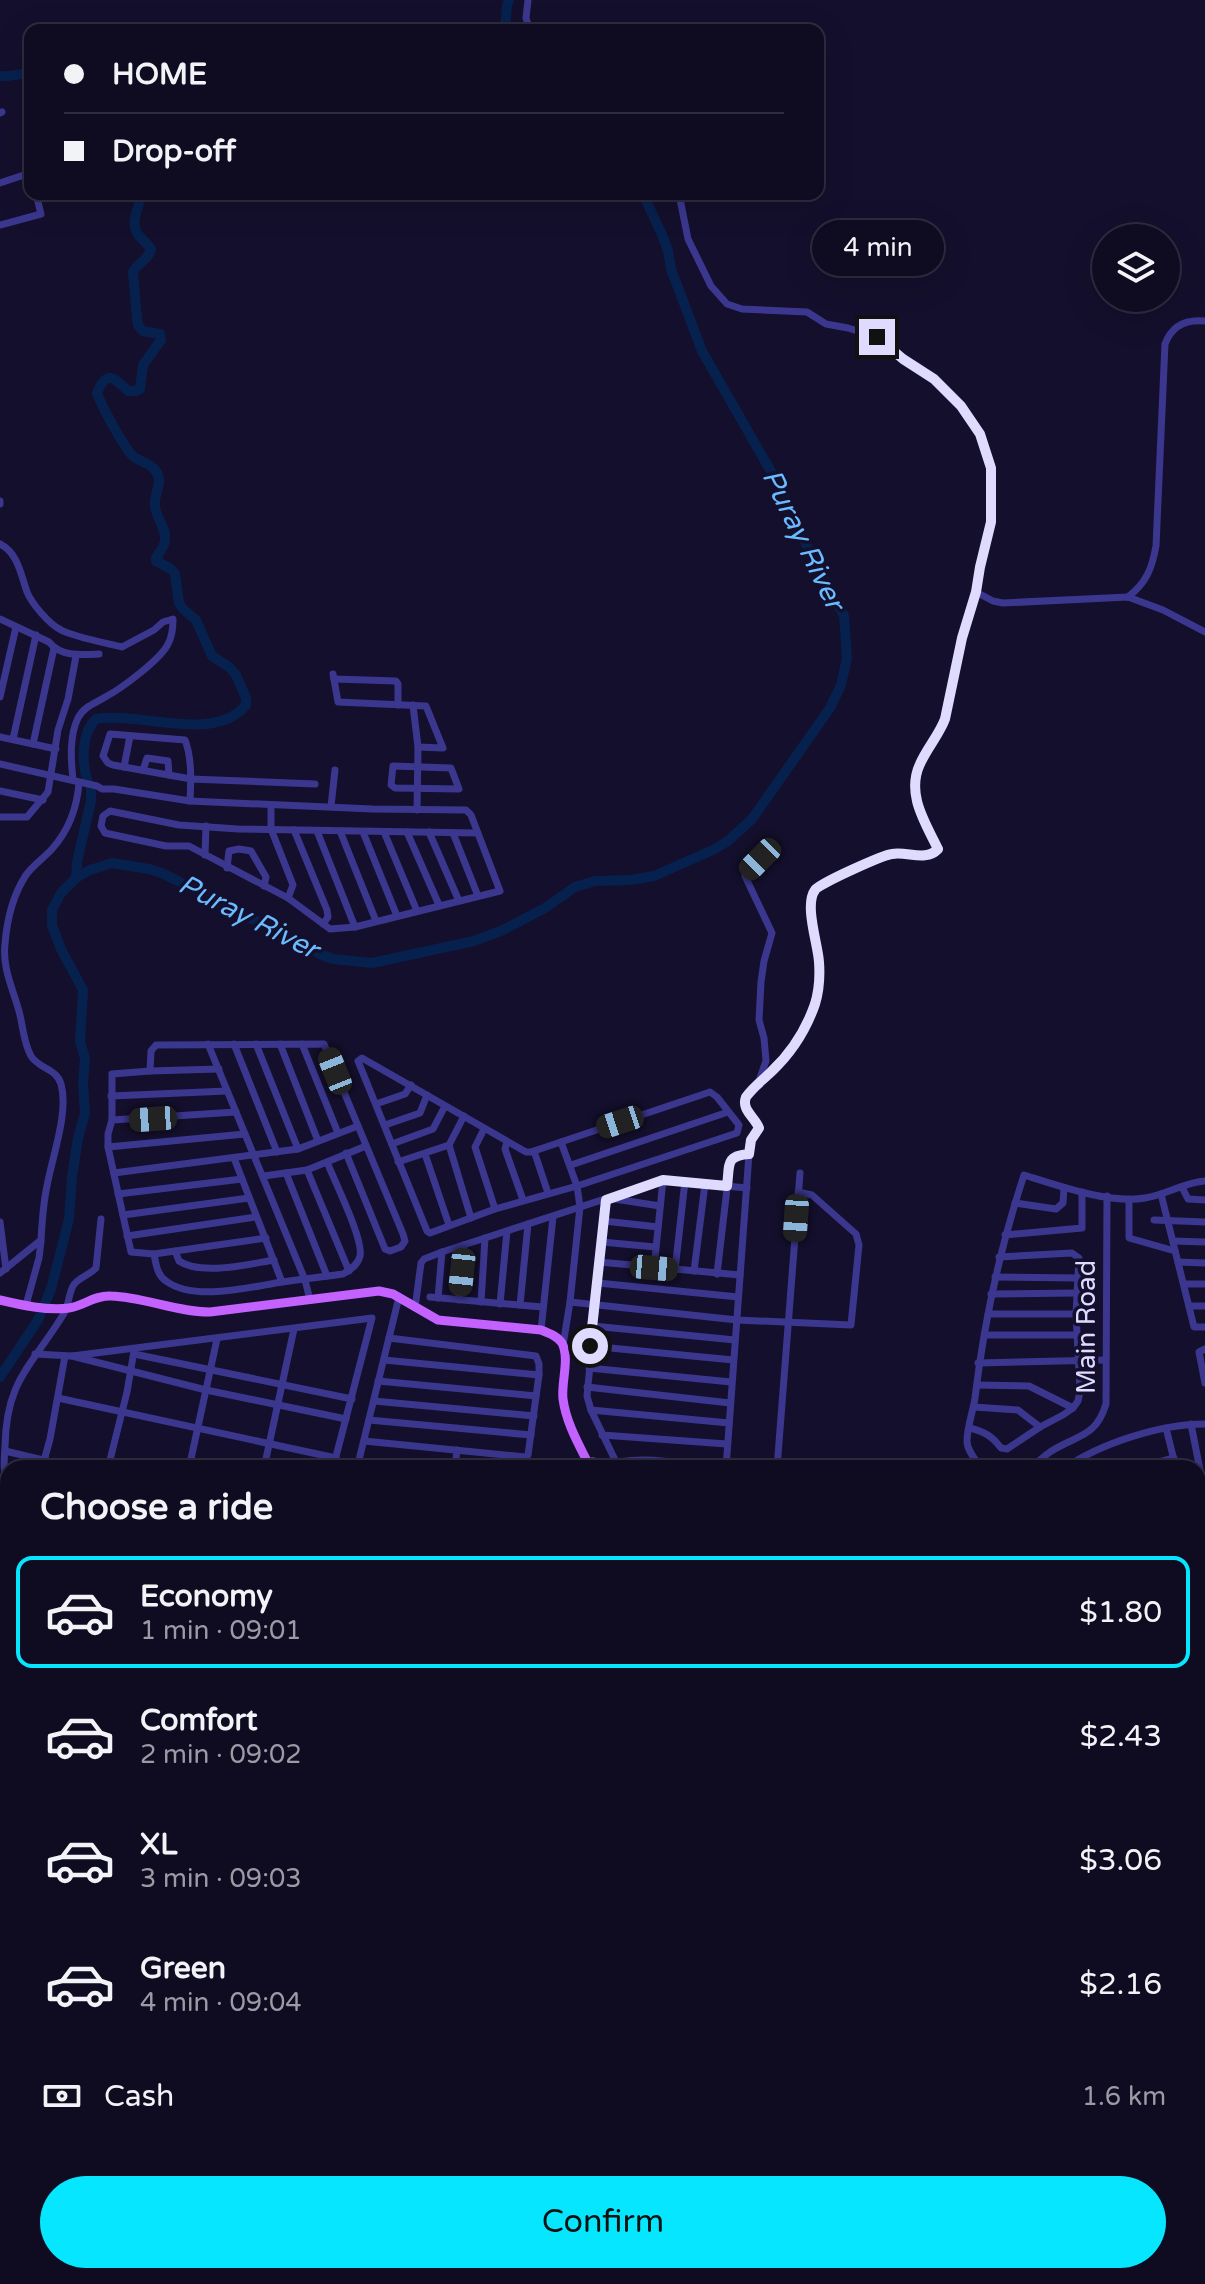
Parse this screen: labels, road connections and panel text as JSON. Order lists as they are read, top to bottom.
{
  "streets": {
    "street": ["Main Road"]
  },
  "water": ["Puray River"],
  "page": {
    "banner": ["HOME", "Drop-off"],
    "bubble": "4 min",
    "heading": "Choose a ride",
    "list": [
      {
        "name": "Economy",
        "note": "1 min · 09:01",
        "value": "$1.80"
      },
      {
        "name": "Comfort",
        "note": "2 min · 09:02",
        "value": "$2.43"
      },
      {
        "name": "XL",
        "note": "3 min · 09:03",
        "value": "$3.06"
      },
      {
        "name": "Green",
        "note": "4 min · 09:04",
        "value": "$2.16"
      }
    ],
    "pay": ["Cash", "1.6 km"],
    "buttons": "Confirm"
  }
}
